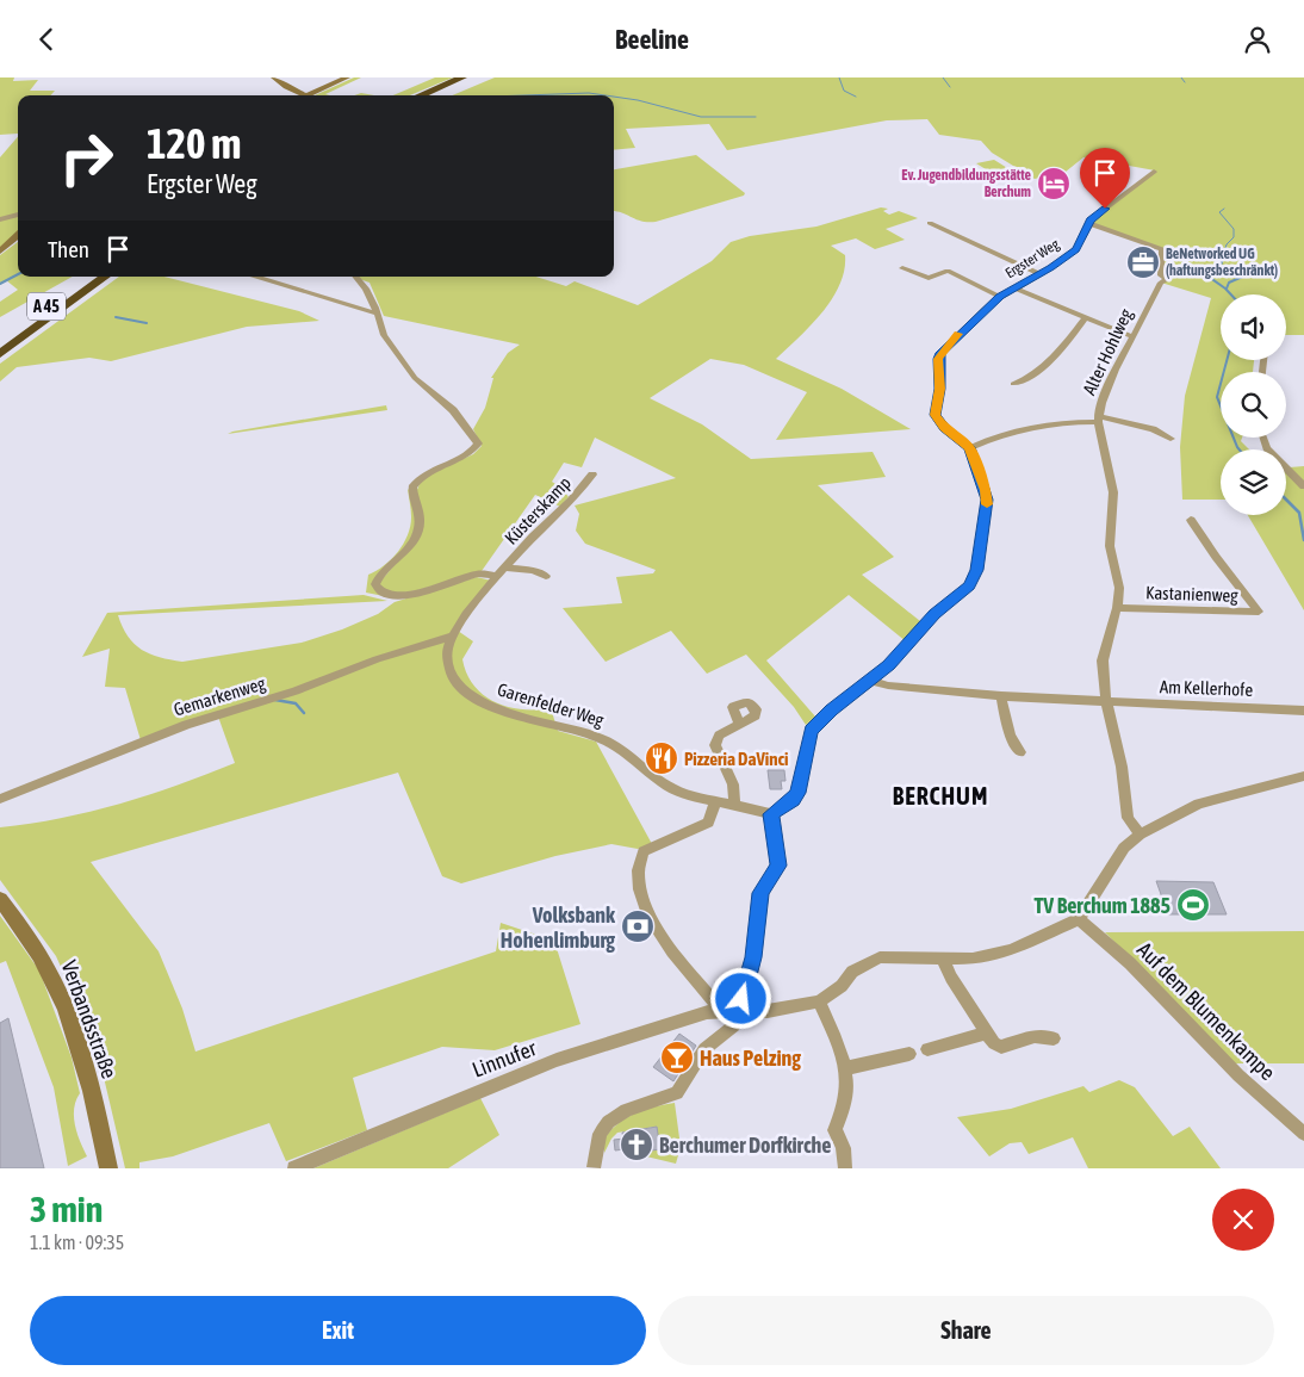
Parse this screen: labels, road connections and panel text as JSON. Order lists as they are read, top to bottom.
{
  "streets": {
    "highway": ["A 45"],
    "main road": ["Verbandsstraße"],
    "street": [
      "Ergster Weg",
      "Alter Hohlweg",
      "Küsterskamp",
      "Kastanienweg",
      "Am Kellerhofe",
      "Gemarkenweg",
      "Garenfelder Weg",
      "Auf dem Blumenkampe",
      "Linnufer"
    ]
  },
  "crossings": [
    ["Ergster Weg", "Alter Hohlweg"],
    ["Alter Hohlweg", "Kastanienweg"],
    ["Alter Hohlweg", "Am Kellerhofe"],
    ["Gemarkenweg", "Garenfelder Weg"]
  ],
  "districts": ["BERCHUM"],
  "places": {
    "hotel": ["Ev. Jugendbildungsstätte Berchum"],
    "office": ["BeNetworked UG (haftungsbeschränkt)"],
    "restaurant": ["Pizzeria DaVinci"],
    "sports": ["TV Berchum 1885"],
    "bank": ["Volksbank Hohenlimburg"],
    "bar": ["Haus Pelzing"],
    "church": ["Berchumer Dorfkirche"]
  },
  "page": {
    "header": "Beeline",
    "turn": ["120 m", "Ergster Weg"],
    "then": "Then",
    "heading": ["3 min", "1.1 km · 09:35"],
    "buttons": ["Exit", "Share"]
  }
}
